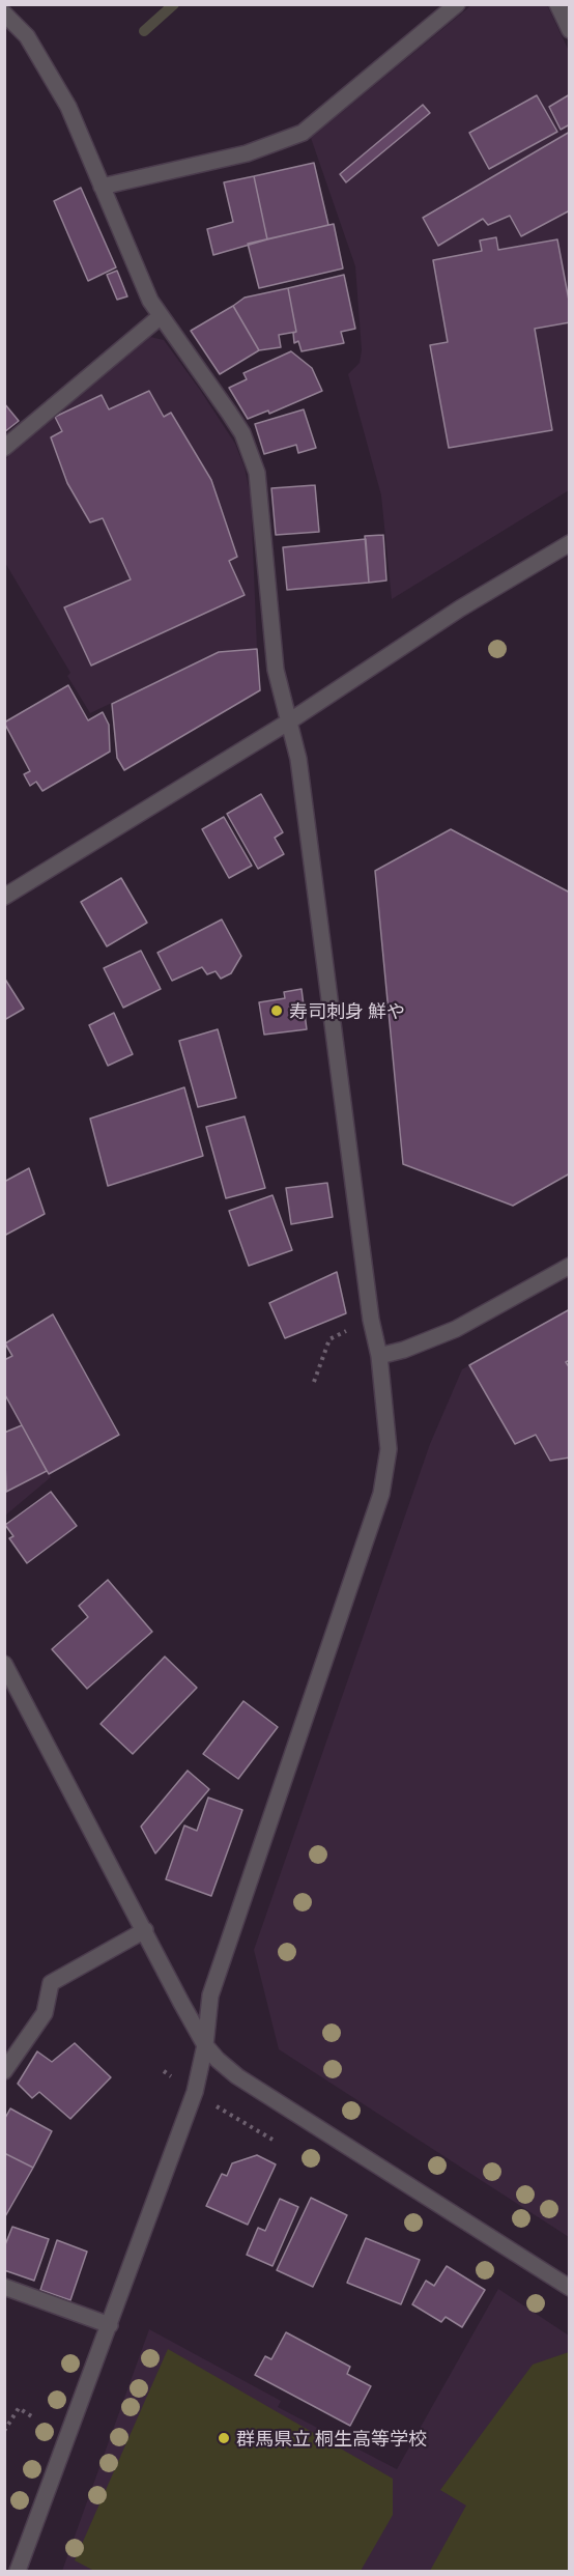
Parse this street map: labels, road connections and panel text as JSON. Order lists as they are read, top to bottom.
{
  "places": ["寿司刺身 鮮や", "群馬県立 桐生高等学校"]
}
